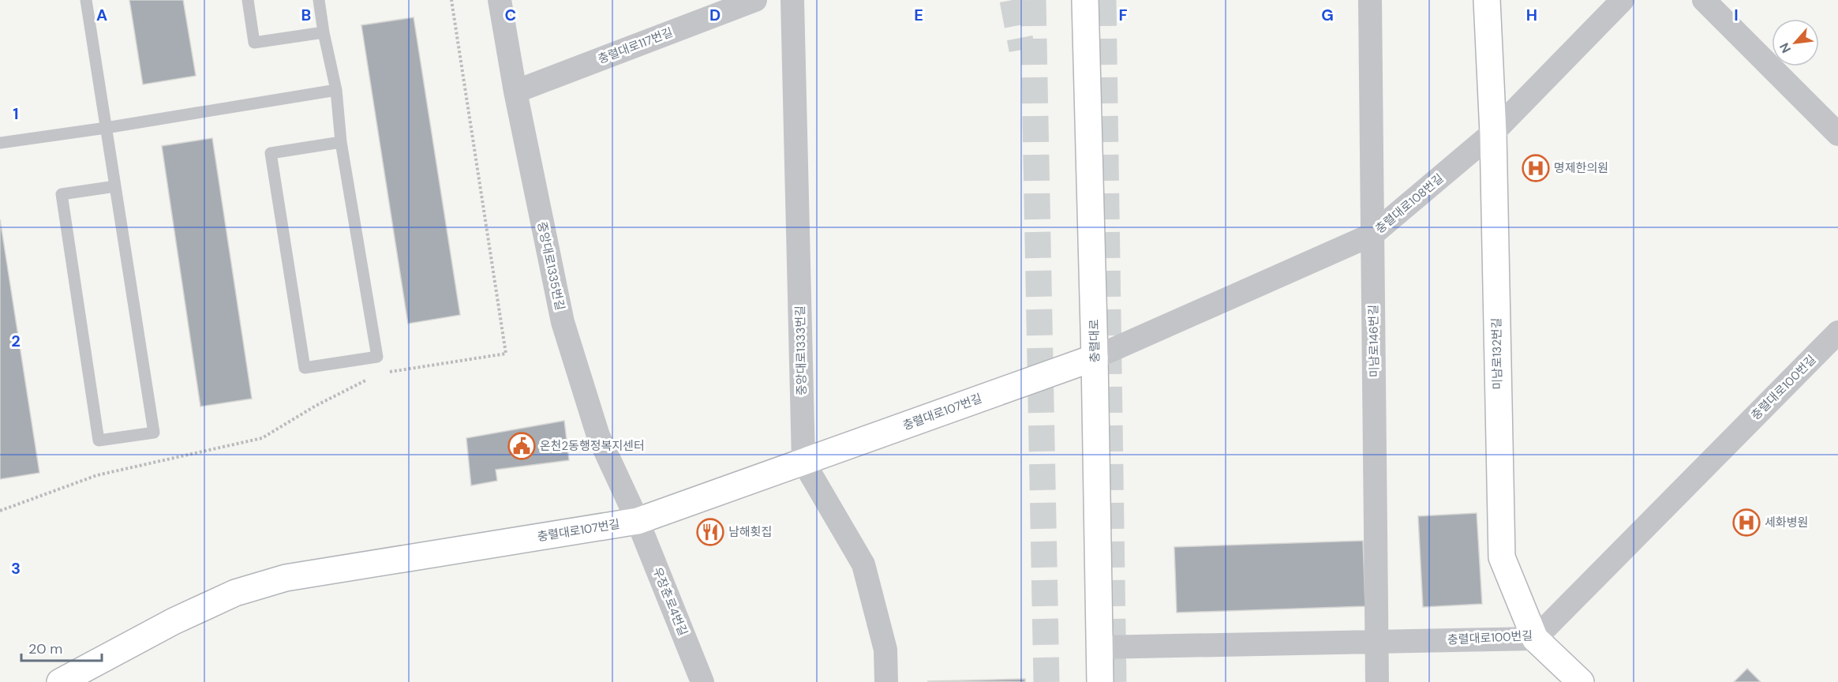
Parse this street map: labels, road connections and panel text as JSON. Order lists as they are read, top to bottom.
{
  "streets": {
    "street": [
      "충렬대로117번길",
      "충렬대로108번길",
      "중앙대로1335번길",
      "충렬대로",
      "미남로146번길",
      "중앙대로1333번길",
      "미남로132번길",
      "충렬대로100번길",
      "충렬대로107번길",
      "우장춘로4번길"
    ]
  },
  "crossings": [
    ["충렬대로117번길", "중앙대로1335번길"],
    ["충렬대로108번길", "충렬대로"],
    ["충렬대로108번길", "미남로146번길"],
    ["충렬대로108번길", "미남로132번길"],
    ["충렬대로108번길", "충렬대로107번길"],
    ["중앙대로1335번길", "충렬대로107번길"],
    ["중앙대로1335번길", "우장춘로4번길"],
    ["충렬대로", "충렬대로100번길"],
    ["충렬대로", "충렬대로107번길"],
    ["미남로146번길", "충렬대로100번길"],
    ["중앙대로1333번길", "충렬대로107번길"],
    ["미남로132번길", "충렬대로100번길"],
    ["충렬대로107번길", "우장춘로4번길"]
  ],
  "places": {
    "hospital": ["명제한의원", "세화병원"],
    "public building": ["온천2동행정복지센터"],
    "restaurant": ["남해횟집"]
  },
  "scale_bar": "20 m",
  "north": "bottom left",
  "grid": {
    "columns": [
      "A",
      "B",
      "C",
      "D",
      "E",
      "F",
      "G",
      "H",
      "I"
    ],
    "rows": ["1", "2", "3"]
  }
}
